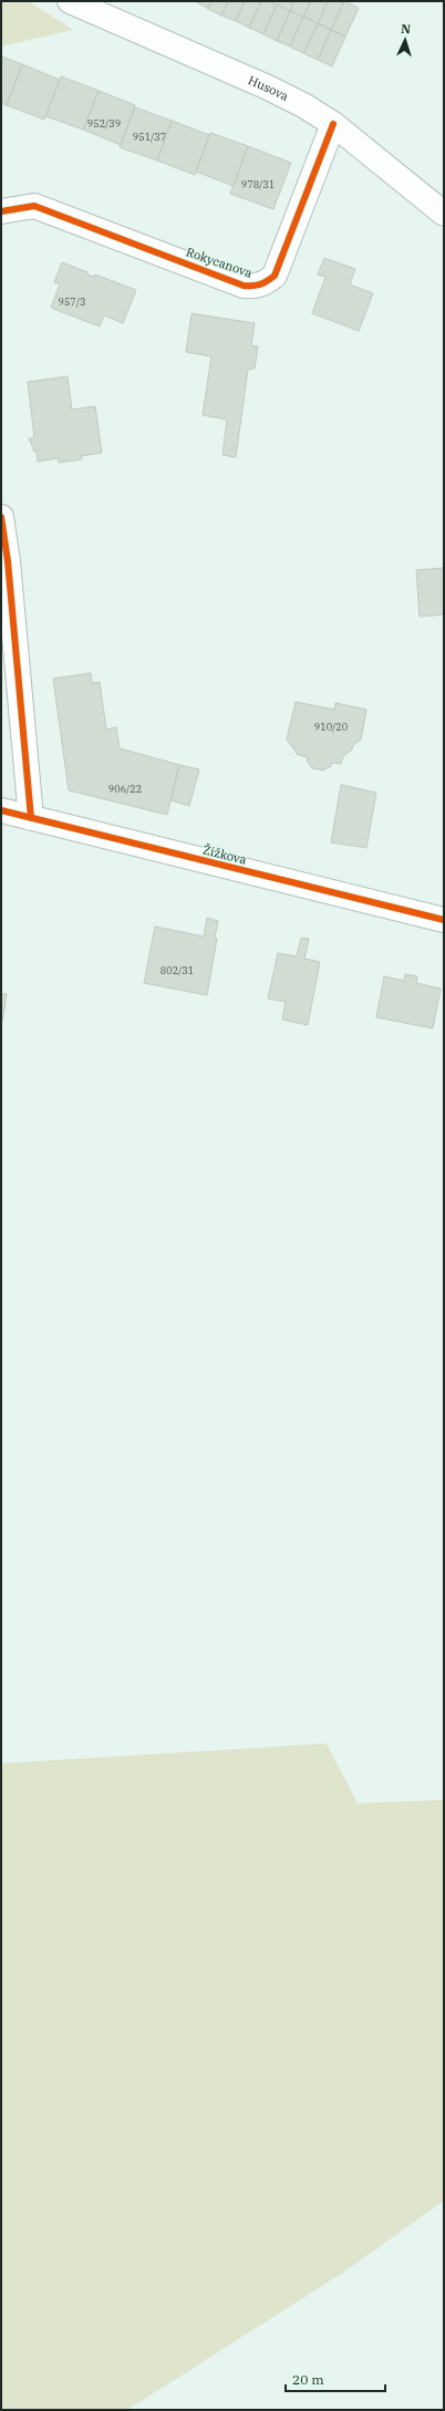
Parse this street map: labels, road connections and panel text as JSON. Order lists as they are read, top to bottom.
{
  "streets": {
    "street": ["Husova", "Rokycanova", "Žižkova"]
  },
  "crossings": [
    ["Husova", "Rokycanova"]
  ],
  "house_numbers": [
    "952/39",
    "951/37",
    "978/31",
    "957/3",
    "910/20",
    "906/22",
    "802/31"
  ],
  "scale_bar": "20 m",
  "north": "top"
}
